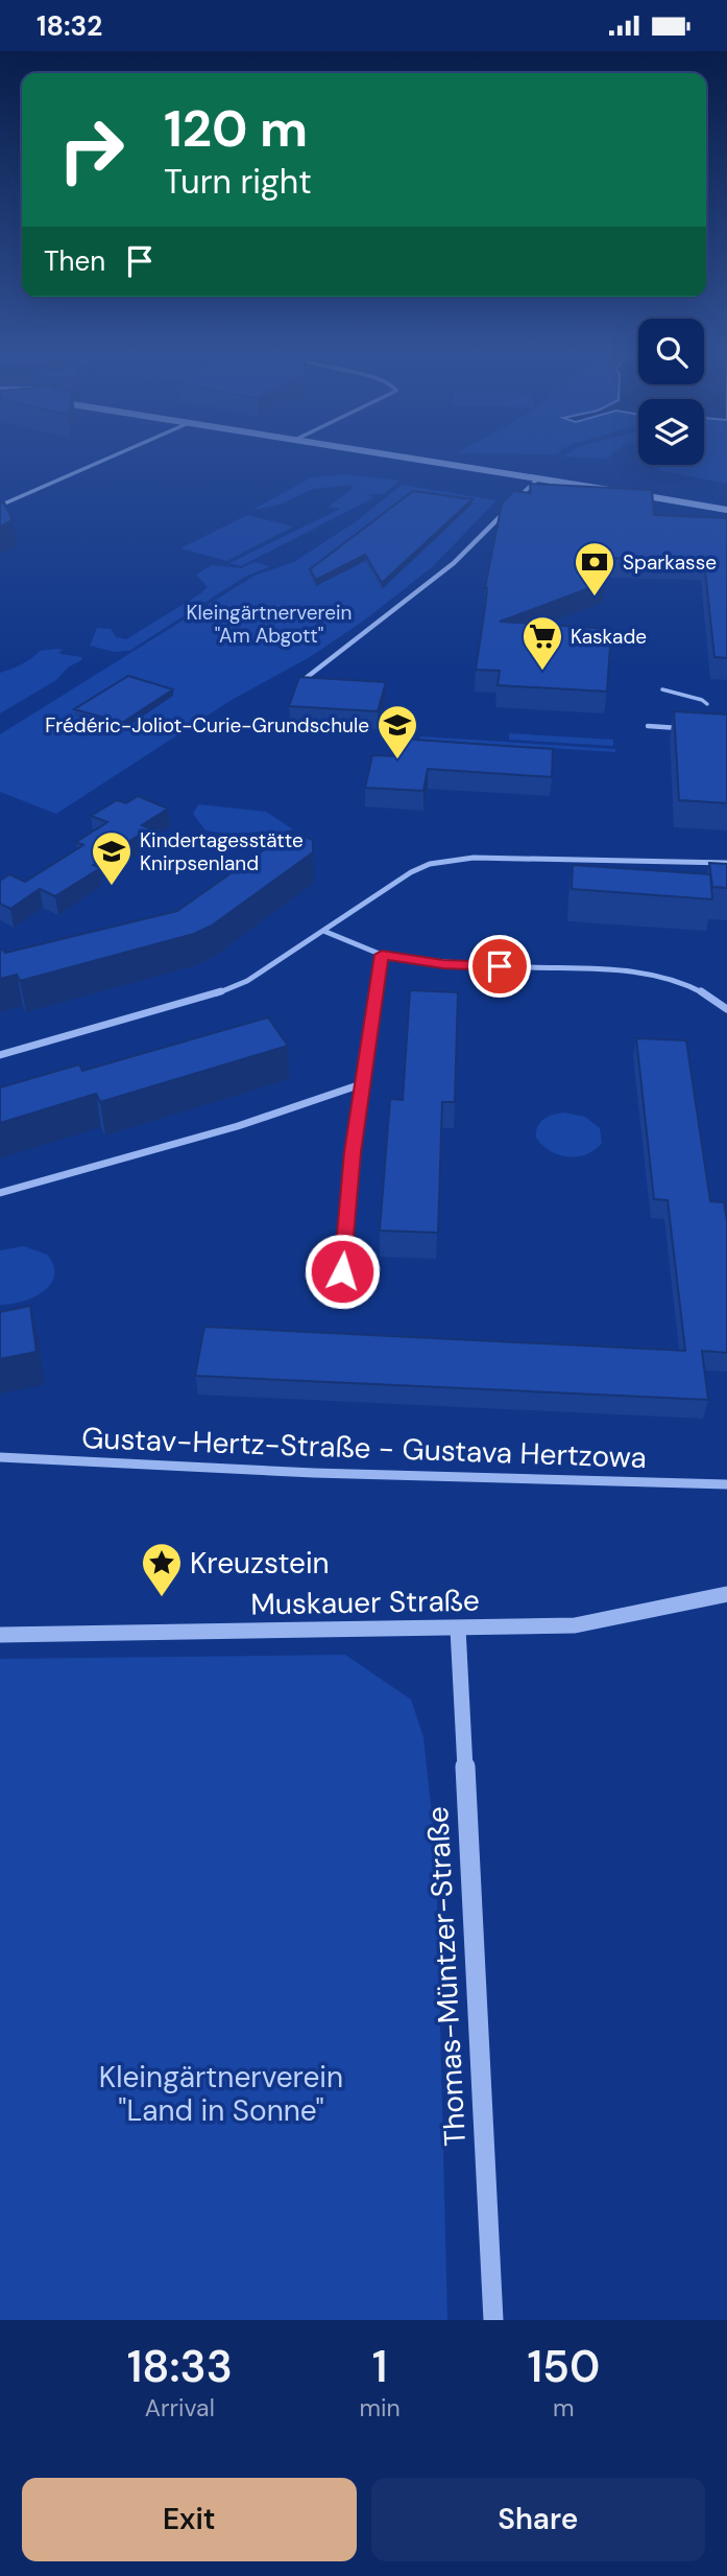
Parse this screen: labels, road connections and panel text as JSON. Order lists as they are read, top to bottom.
{
  "streets": {
    "street": ["Gustav-Hertz-Straße - Gustava Hertzowa", "Muskauer Straße", "Thomas-Müntzer-Straße"]
  },
  "crossings": [
    ["Muskauer Straße", "Thomas-Müntzer-Straße"]
  ],
  "parks": ["Kleingärtnerverein \"Am Abgott\"", "Kleingärtnerverein \"Land in Sonne\""],
  "places": {
    "bank": ["Sparkasse"],
    "supermarket": ["Kaskade"],
    "school or university": ["Frédéric-Joliot-Curie-Grundschule", "Kindertagesstätte Knirpsenland"],
    "place": ["Kreuzstein"]
  },
  "page": {
    "status": "18:32",
    "turn": ["120 m", "Turn right"],
    "then": "Then",
    "eta": [
      "18:33",
      "Arrival",
      "1",
      "min",
      "150",
      "m"
    ],
    "buttons": ["Exit", "Share"]
  }
}
